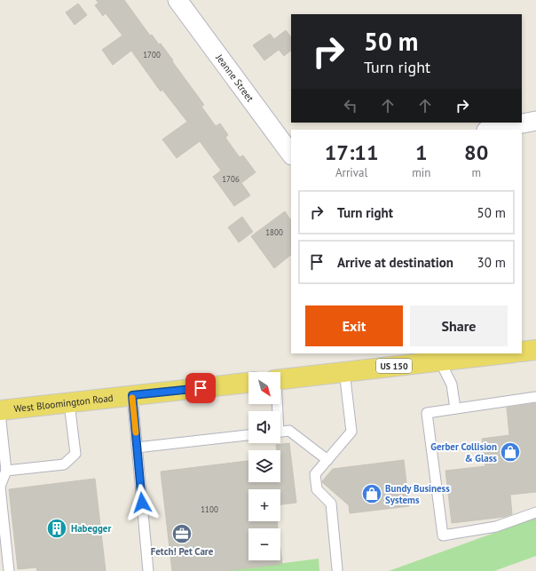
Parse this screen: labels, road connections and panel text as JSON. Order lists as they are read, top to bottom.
{
  "streets": {
    "main road": ["US 150", "West Bloomington Road"],
    "street": ["Jeanne Street"]
  },
  "places": {
    "shop": ["Gerber Collision & Glass", "Bundy Business Systems"],
    "building": ["Habegger"],
    "office": ["Fetch! Pet Care"]
  },
  "house_numbers": [
    "1700",
    "1706",
    "1800",
    "1100"
  ],
  "north": "bottom right",
  "page": {
    "turn": ["50 m", "Turn right"],
    "eta": [
      "17:11",
      "Arrival",
      "1",
      "min",
      "80",
      "m"
    ],
    "list": [
      {
        "name": "Turn right",
        "value": "50 m"
      },
      {
        "name": "Arrive at destination",
        "value": "30 m"
      }
    ],
    "buttons": ["Exit", "Share"],
    "map_buttons": ["+", "−"]
  }
}
